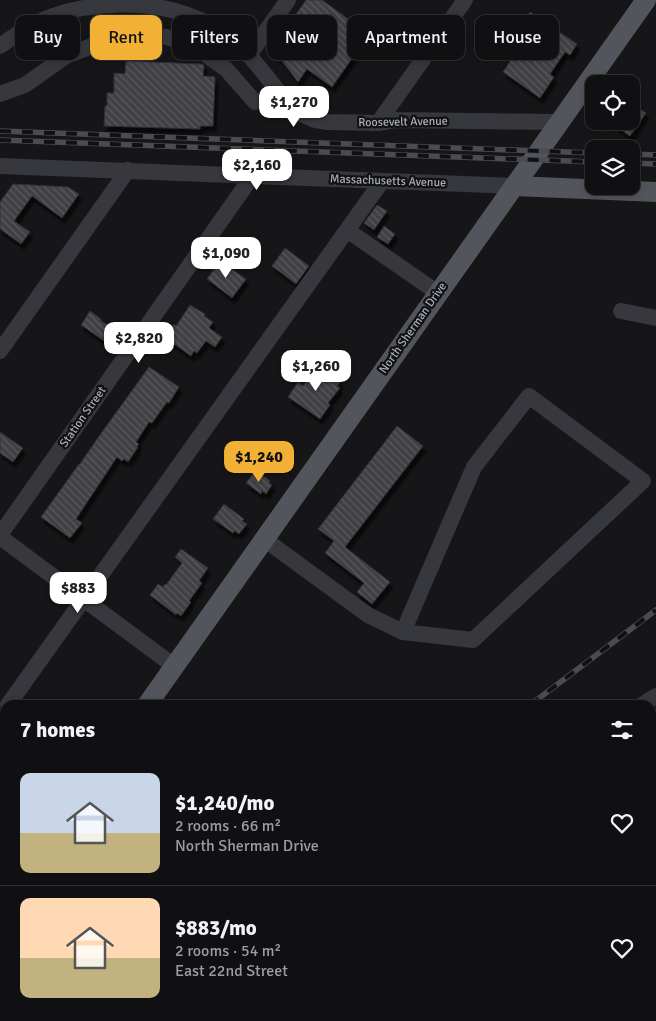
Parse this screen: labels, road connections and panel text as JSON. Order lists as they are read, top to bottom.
{
  "streets": {
    "main road": ["Massachusetts Avenue", "North Sherman Drive"],
    "street": ["Roosevelt Avenue", "Station Street"]
  },
  "crossings": [
    ["Roosevelt Avenue", "North Sherman Drive"],
    ["Massachusetts Avenue", "North Sherman Drive"],
    ["Massachusetts Avenue", "Station Street"]
  ],
  "page": {
    "chip": [
      "Buy",
      "Rent",
      "Filters",
      "New",
      "Apartment",
      "House"
    ],
    "price": [
      "$1,270",
      "$2,160",
      "$1,090",
      "$2,820",
      "$1,260",
      "$1,240",
      "$883"
    ],
    "heading": "7 homes",
    "list": [
      {
        "name": "$1,240/mo",
        "note": "2 rooms · 66 m² · North Sherman Drive"
      },
      {
        "name": "$883/mo",
        "note": "2 rooms · 54 m² · East 22nd Street"
      }
    ]
  }
}
